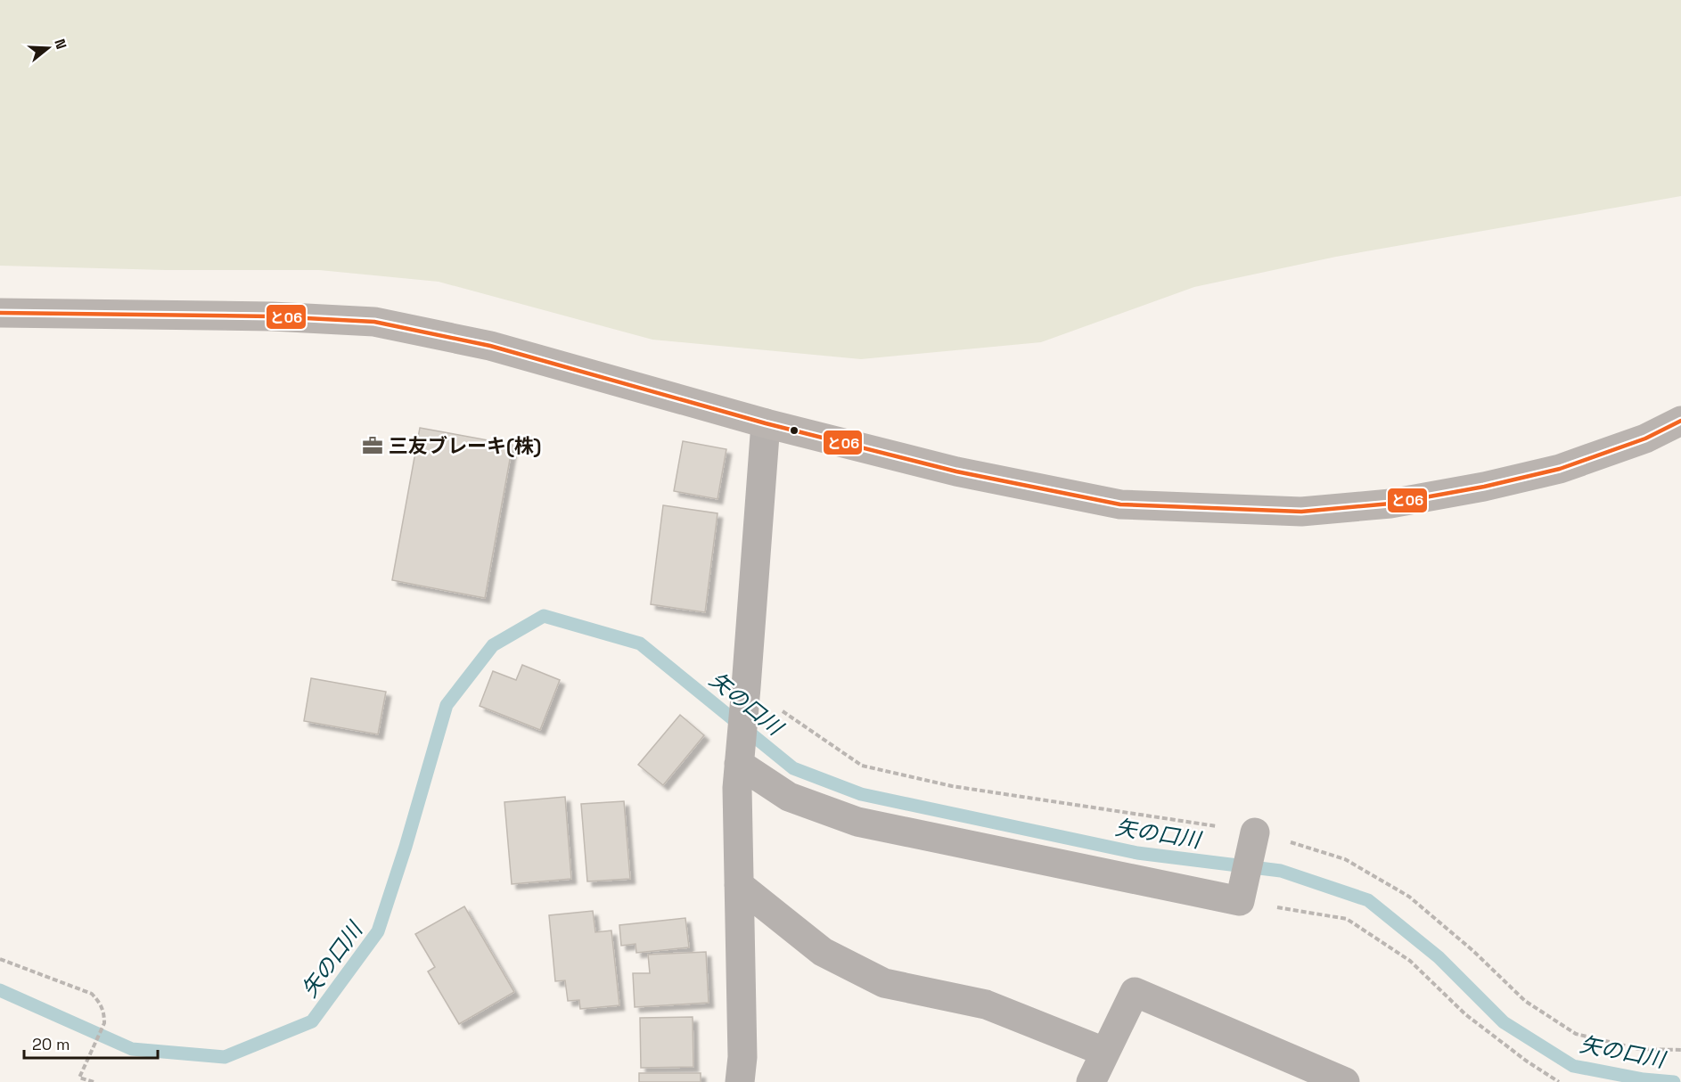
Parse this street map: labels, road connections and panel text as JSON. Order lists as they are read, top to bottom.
{
  "water": ["矢の口川"],
  "places": {
    "office": ["三友ブレーキ(株)"]
  },
  "lines": ["transit line と06"],
  "scale_bar": "20 m",
  "north": "right"
}
